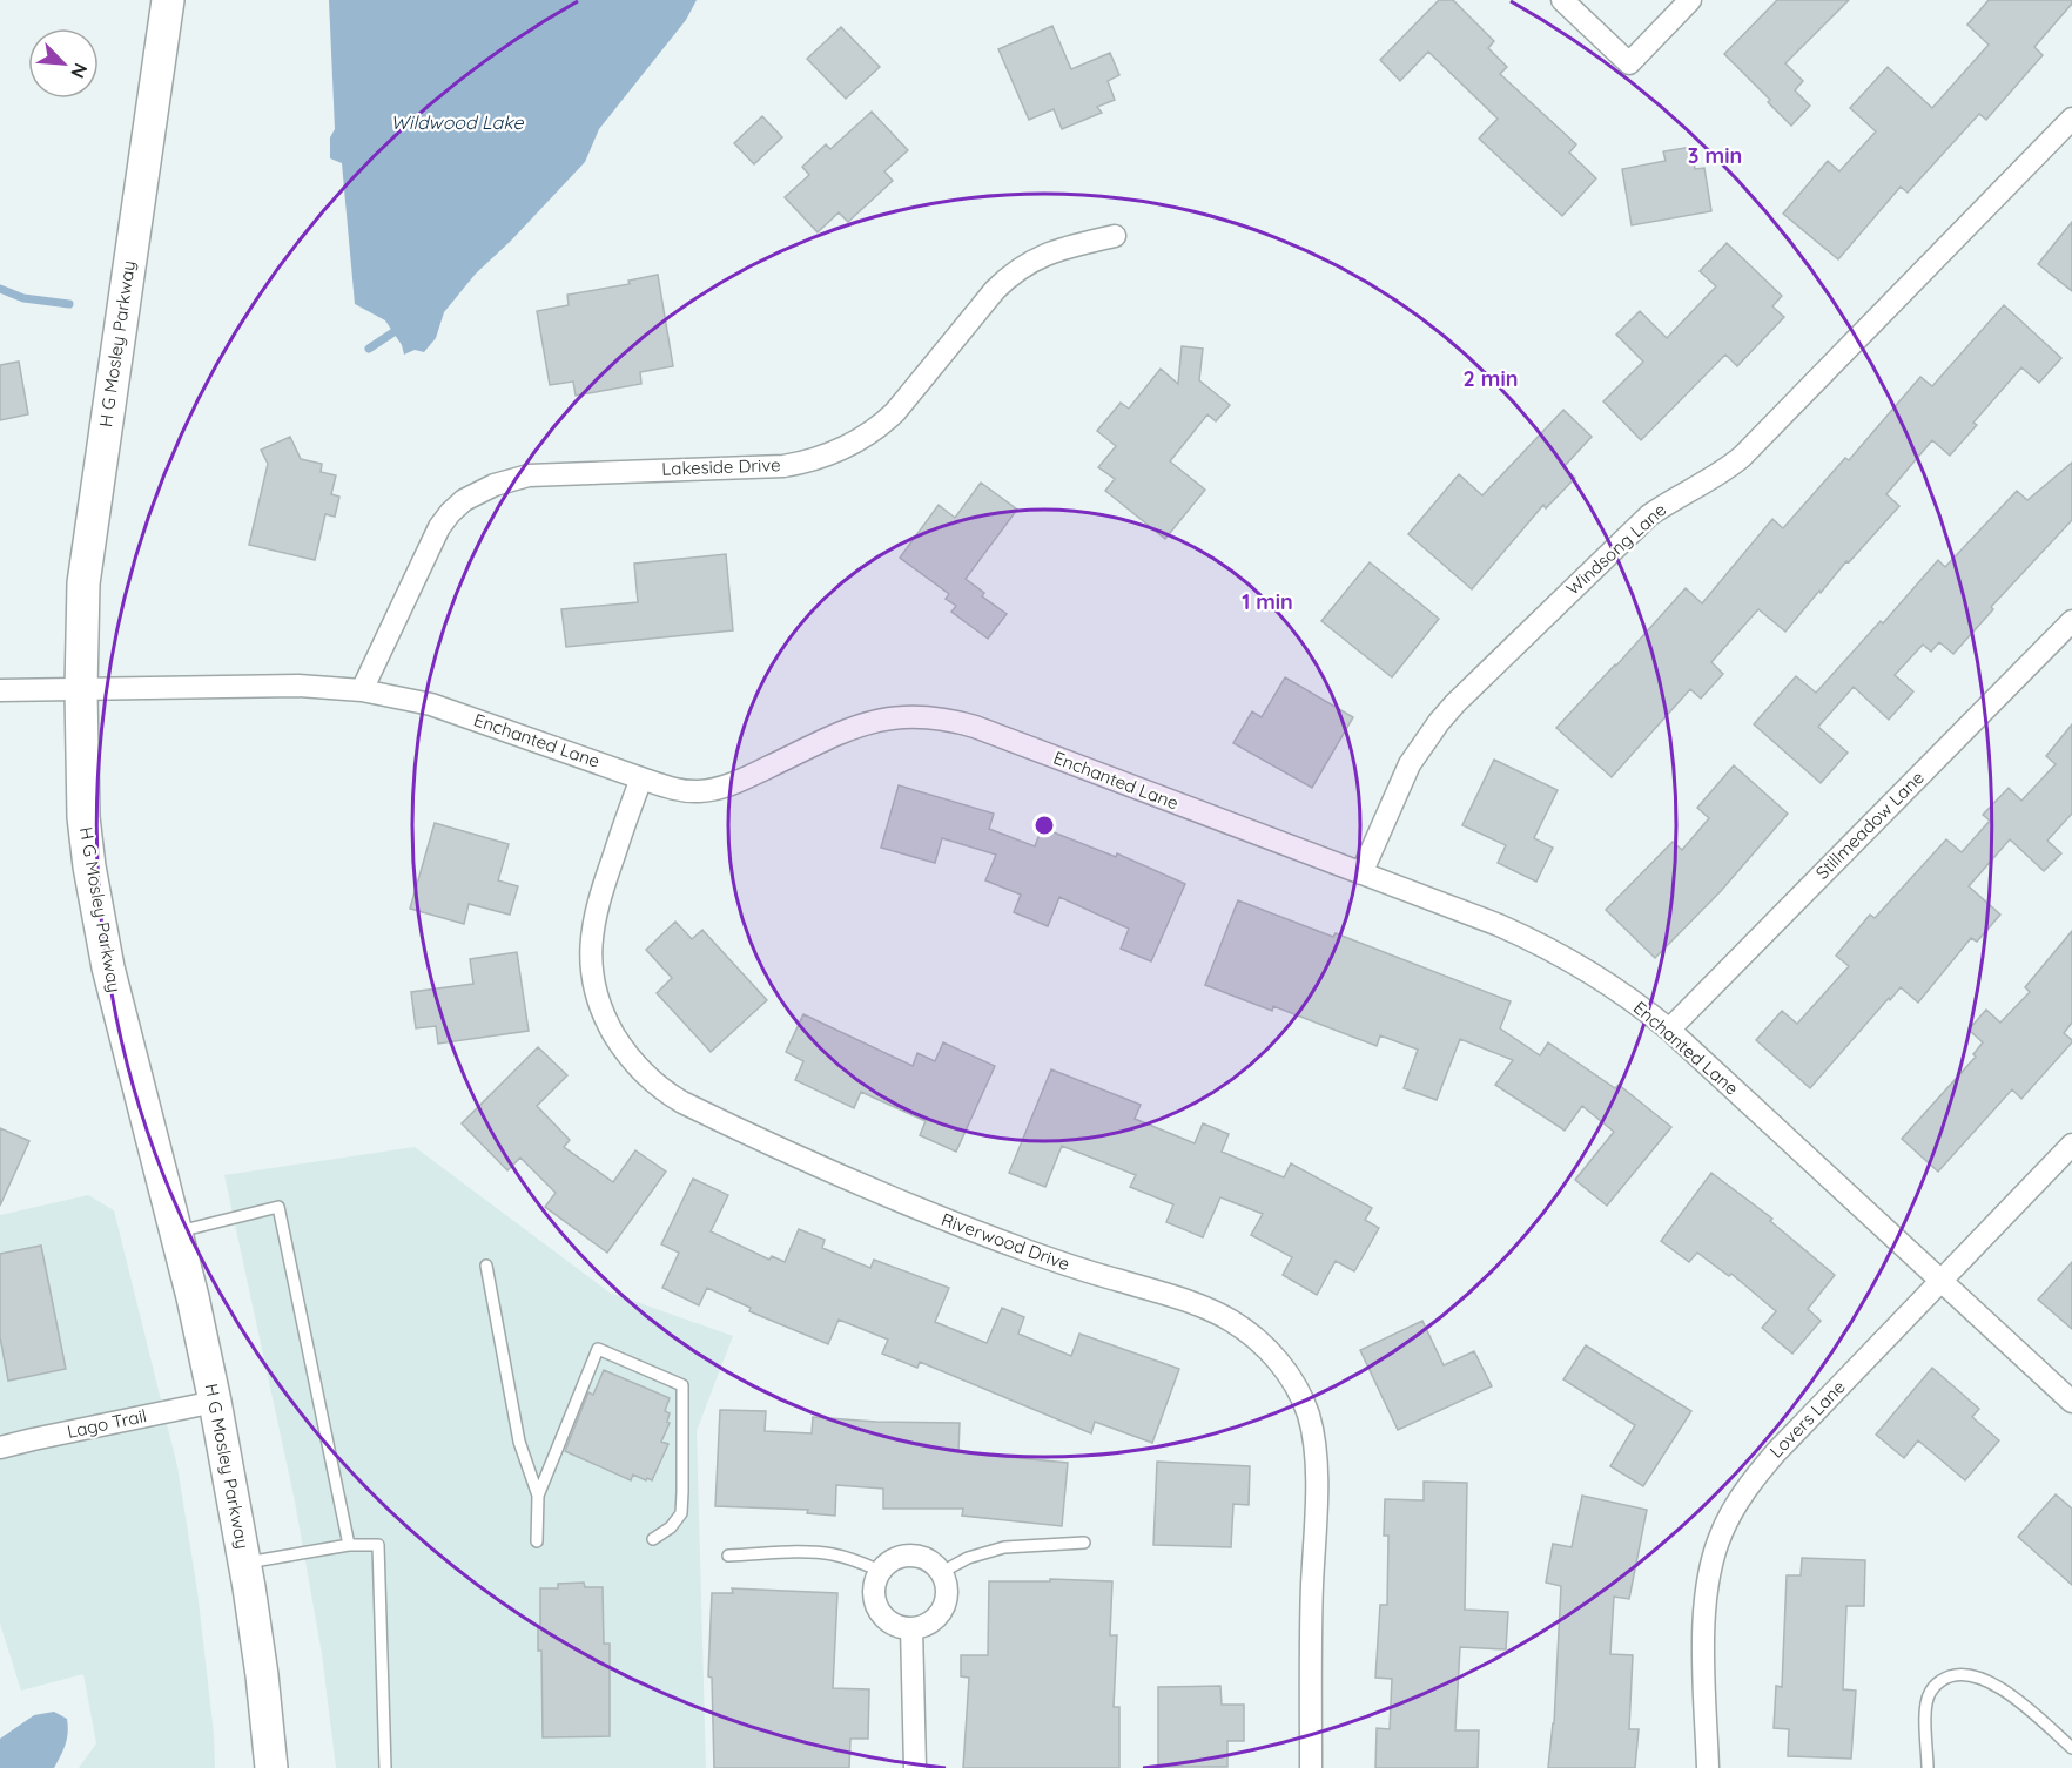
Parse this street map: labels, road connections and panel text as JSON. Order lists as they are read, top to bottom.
{
  "streets": {
    "main road": ["H G Mosley Parkway"],
    "street": [
      "Lakeside Drive",
      "Windsong Lane",
      "Enchanted Lane",
      "Stillmeadow Lane",
      "Riverwood Drive",
      "Lovers Lane",
      "Lago Trail"
    ]
  },
  "crossings": [
    ["H G Mosley Parkway", "Enchanted Lane"],
    ["H G Mosley Parkway", "Lago Trail"],
    ["Lakeside Drive", "Enchanted Lane"],
    ["Windsong Lane", "Enchanted Lane"],
    ["Enchanted Lane", "Stillmeadow Lane"],
    ["Enchanted Lane", "Riverwood Drive"],
    ["Enchanted Lane", "Lovers Lane"]
  ],
  "water": ["Wildwood Lake"],
  "north": "bottom right",
  "rings": ["3 min", "2 min", "1 min"]
}
